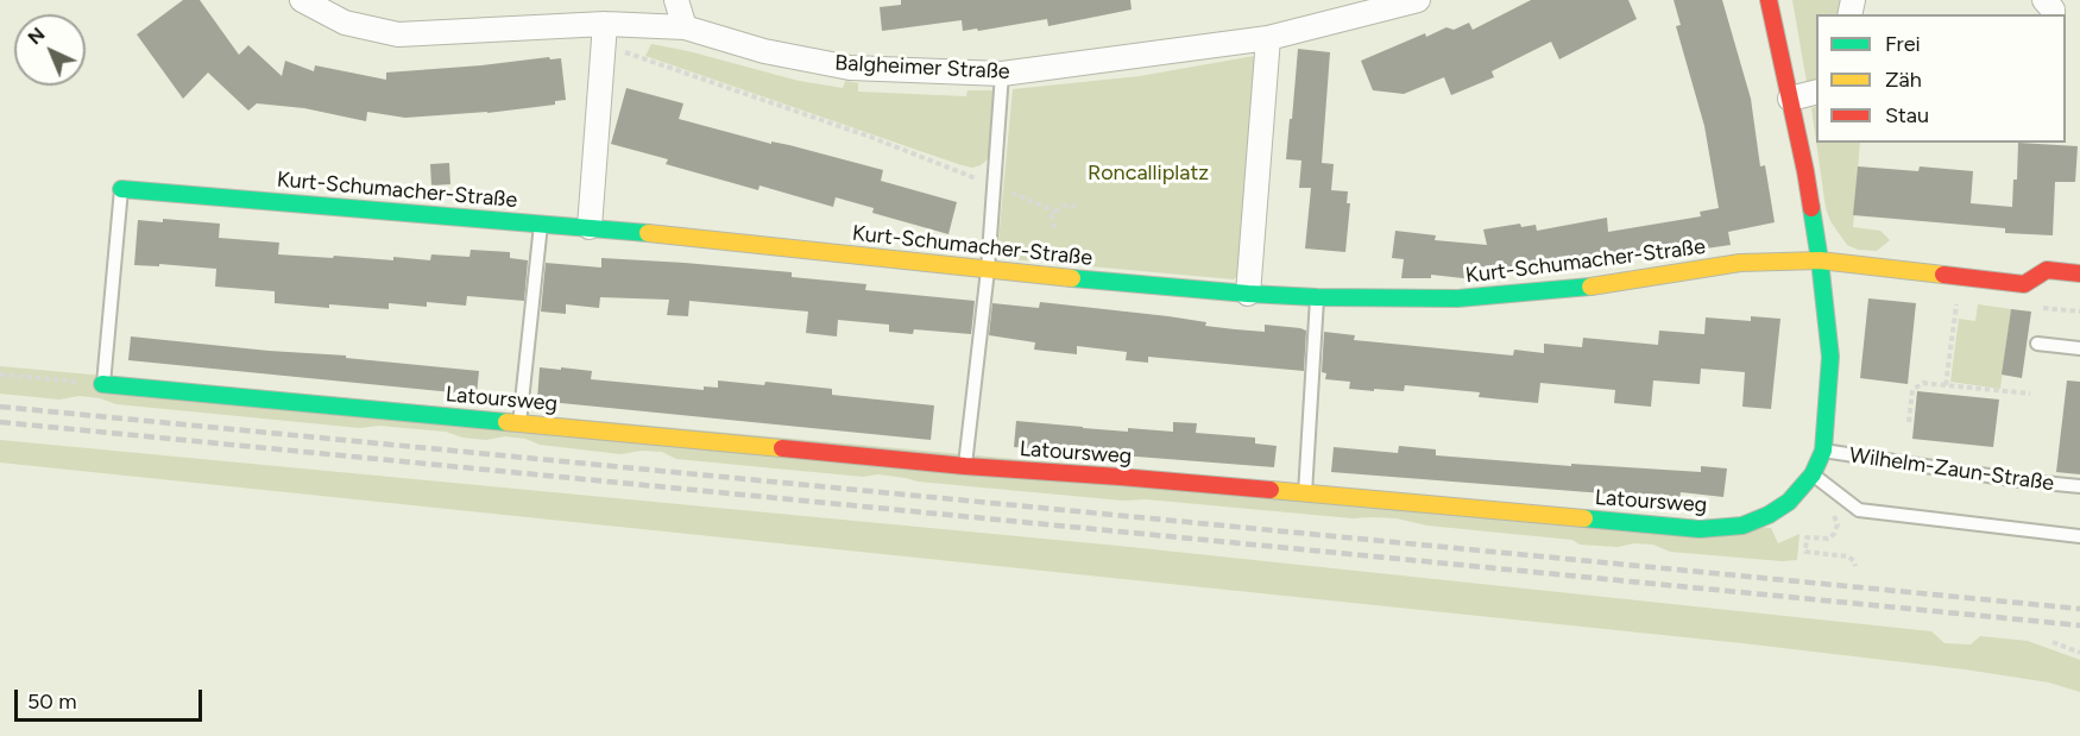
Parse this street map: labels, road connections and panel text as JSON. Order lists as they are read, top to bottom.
{
  "streets": {
    "street": ["Balgheimer Straße", "Kurt-Schumacher-Straße", "Latoursweg"],
    "lane": ["Wilhelm-Zaun-Straße"]
  },
  "crossings": [
    ["Kurt-Schumacher-Straße", "Latoursweg"],
    ["Latoursweg", "Wilhelm-Zaun-Straße"]
  ],
  "parks": ["Roncalliplatz"],
  "legend": ["Frei", "Zäh", "Stau"],
  "scale_bar": "50 m",
  "north": "top left"
}
